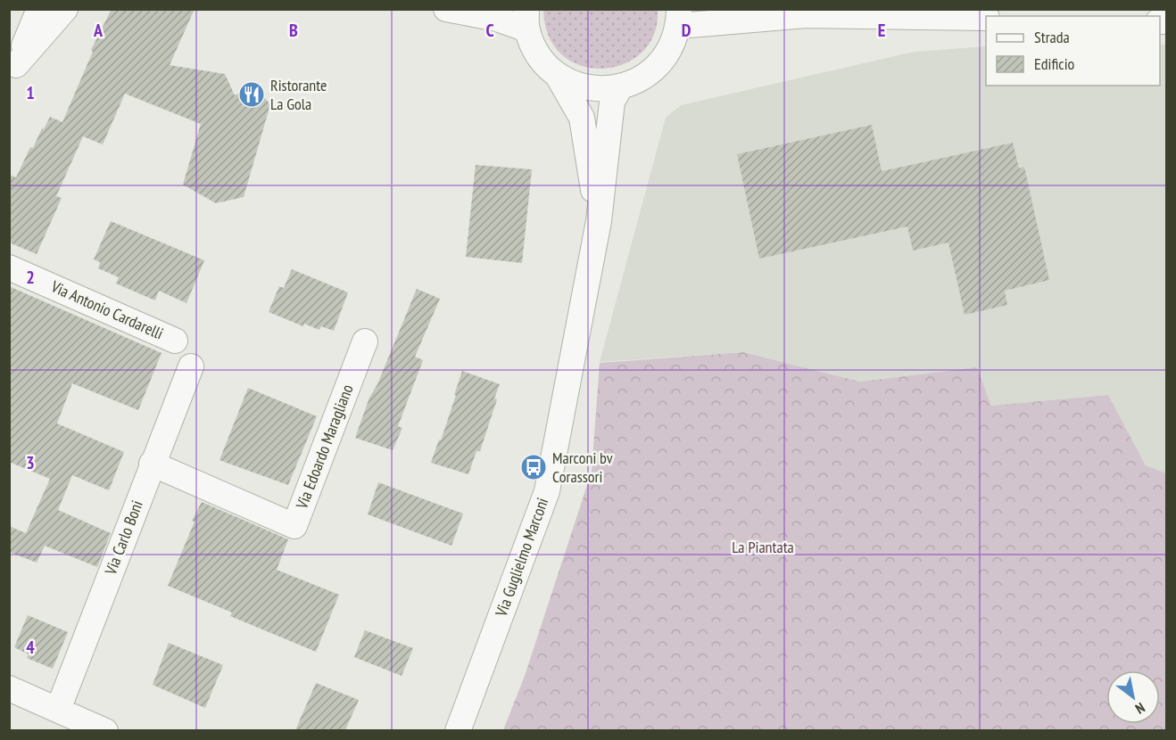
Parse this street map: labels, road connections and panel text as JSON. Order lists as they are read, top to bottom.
{
  "streets": {
    "street": [
      "Via Antonio Cardarelli",
      "Via Edoardo Maragliano",
      "Via Carlo Boni",
      "Via Guglielmo Marconi"
    ]
  },
  "crossings": [
    ["Via Edoardo Maragliano", "Via Carlo Boni"]
  ],
  "parks": ["La Piantata"],
  "places": {
    "restaurant": ["Ristorante La Gola"],
    "bus stop": ["Marconi bv Corassori"]
  },
  "legend": ["Strada", "Edificio"],
  "north": "bottom right",
  "grid": {
    "columns": [
      "A",
      "B",
      "C",
      "D",
      "E"
    ],
    "rows": [
      "1",
      "2",
      "3",
      "4"
    ]
  }
}
